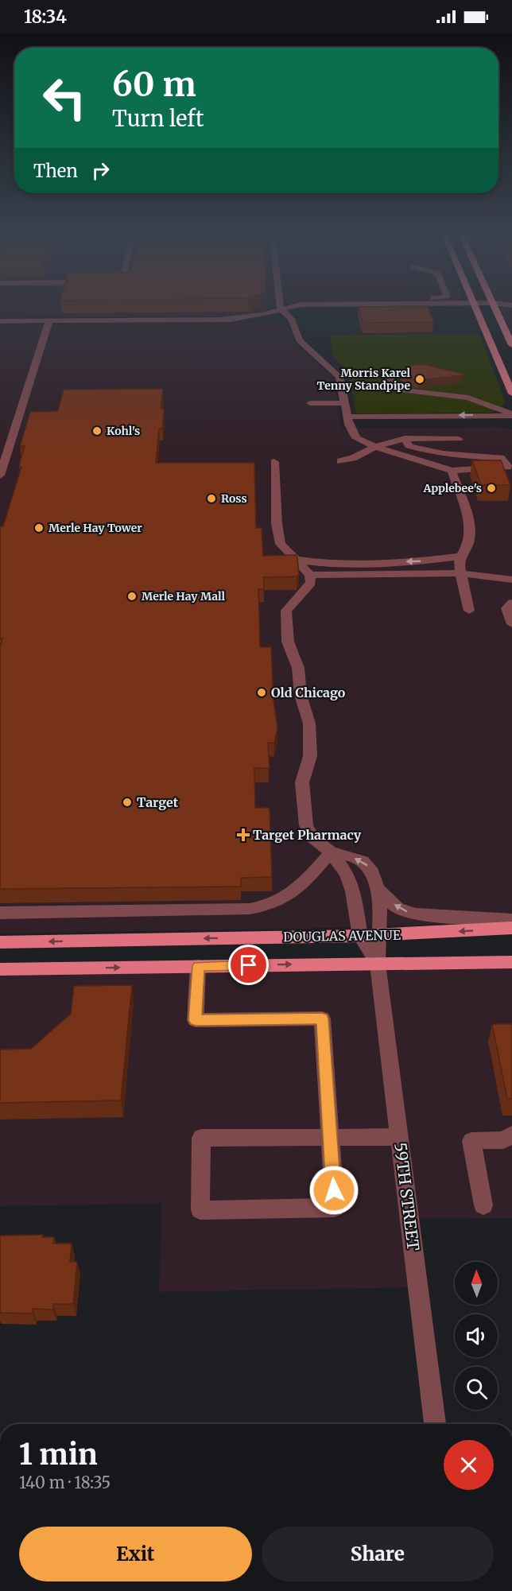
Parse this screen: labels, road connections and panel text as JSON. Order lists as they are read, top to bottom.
{
  "streets": {
    "main road": ["DOUGLAS AVENUE"],
    "street": ["59TH STREET"]
  },
  "crossings": [
    ["DOUGLAS AVENUE", "59TH STREET"]
  ],
  "places": {
    "other": [
      "Morris Karel Tenny Standpipe",
      "Kohl's",
      "Applebee's",
      "Ross",
      "Merle Hay Tower",
      "Merle Hay Mall",
      "Old Chicago",
      "Target"
    ],
    "health": ["Target Pharmacy"]
  },
  "north": "top",
  "page": {
    "status": "18:34",
    "turn": ["60 m", "Turn left"],
    "then": "Then",
    "heading": ["1 min", "140 m · 18:35"],
    "buttons": ["Exit", "Share"]
  }
}
